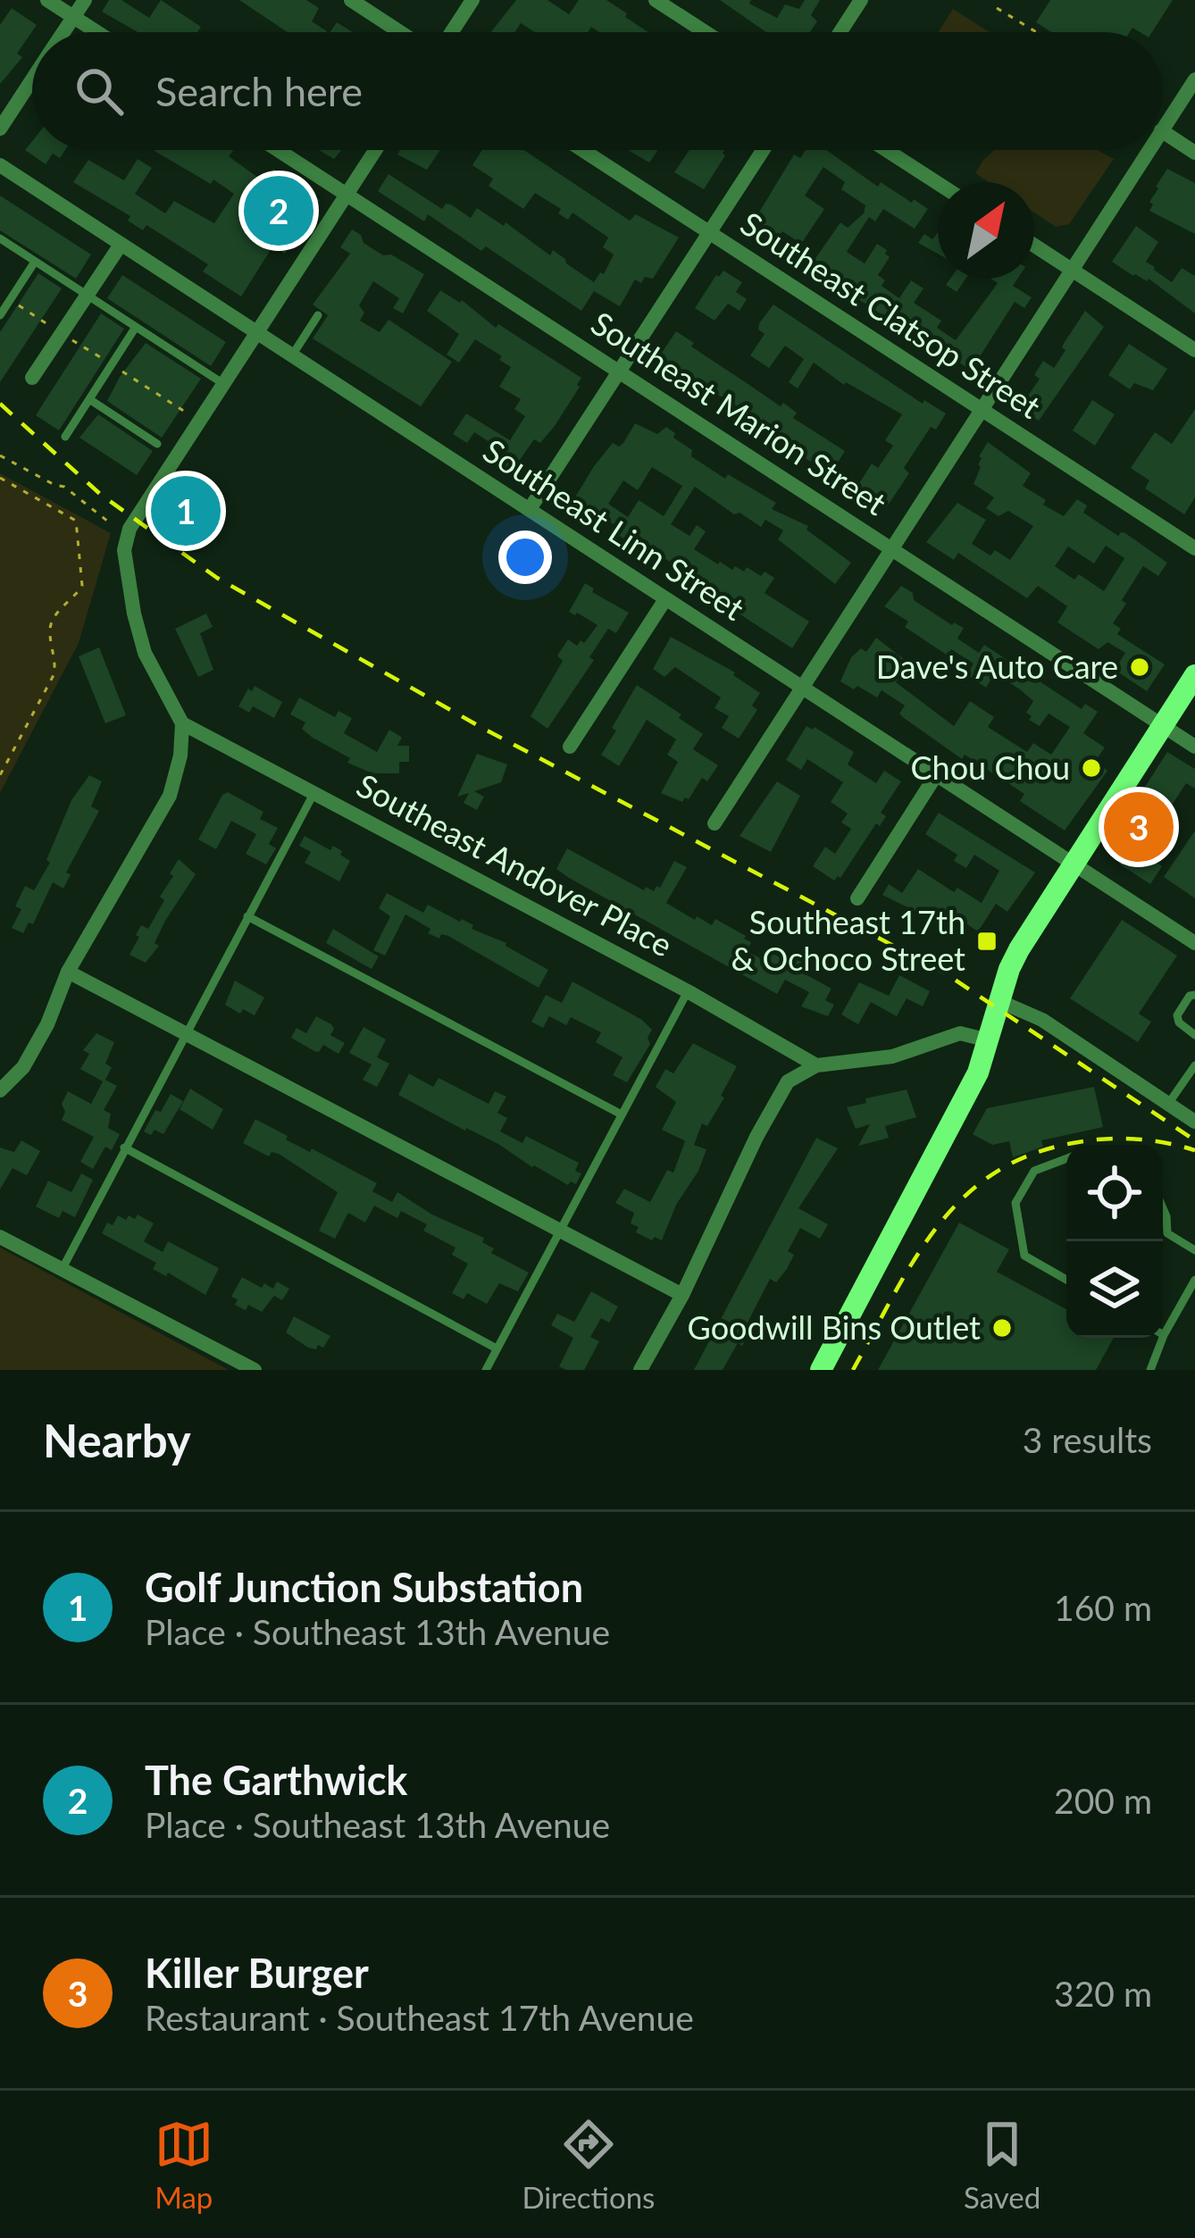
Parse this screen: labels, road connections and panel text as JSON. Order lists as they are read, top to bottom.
{
  "streets": {
    "street": [
      "Southeast Clatsop Street",
      "Southeast Marion Street",
      "Southeast Linn Street",
      "Southeast Andover Place"
    ]
  },
  "places": {
    "other": ["Dave's Auto Care", "Chou Chou", "Goodwill Bins Outlet"],
    "transit": ["Southeast 17th & Ochoco Street"]
  },
  "north": "top right",
  "page": {
    "search": "Search here",
    "pins": ["2", "1", "3"],
    "heading": ["Nearby", "3 results"],
    "list": [
      {
        "mark": "1",
        "name": "Golf Junction Substation",
        "note": "Place · Southeast 13th Avenue",
        "value": "160 m"
      },
      {
        "mark": "2",
        "name": "The Garthwick",
        "note": "Place · Southeast 13th Avenue",
        "value": "200 m"
      },
      {
        "mark": "3",
        "name": "Killer Burger",
        "note": "Restaurant · Southeast 17th Avenue",
        "value": "320 m"
      }
    ],
    "nav": ["Map", "Directions", "Saved"]
  }
}
